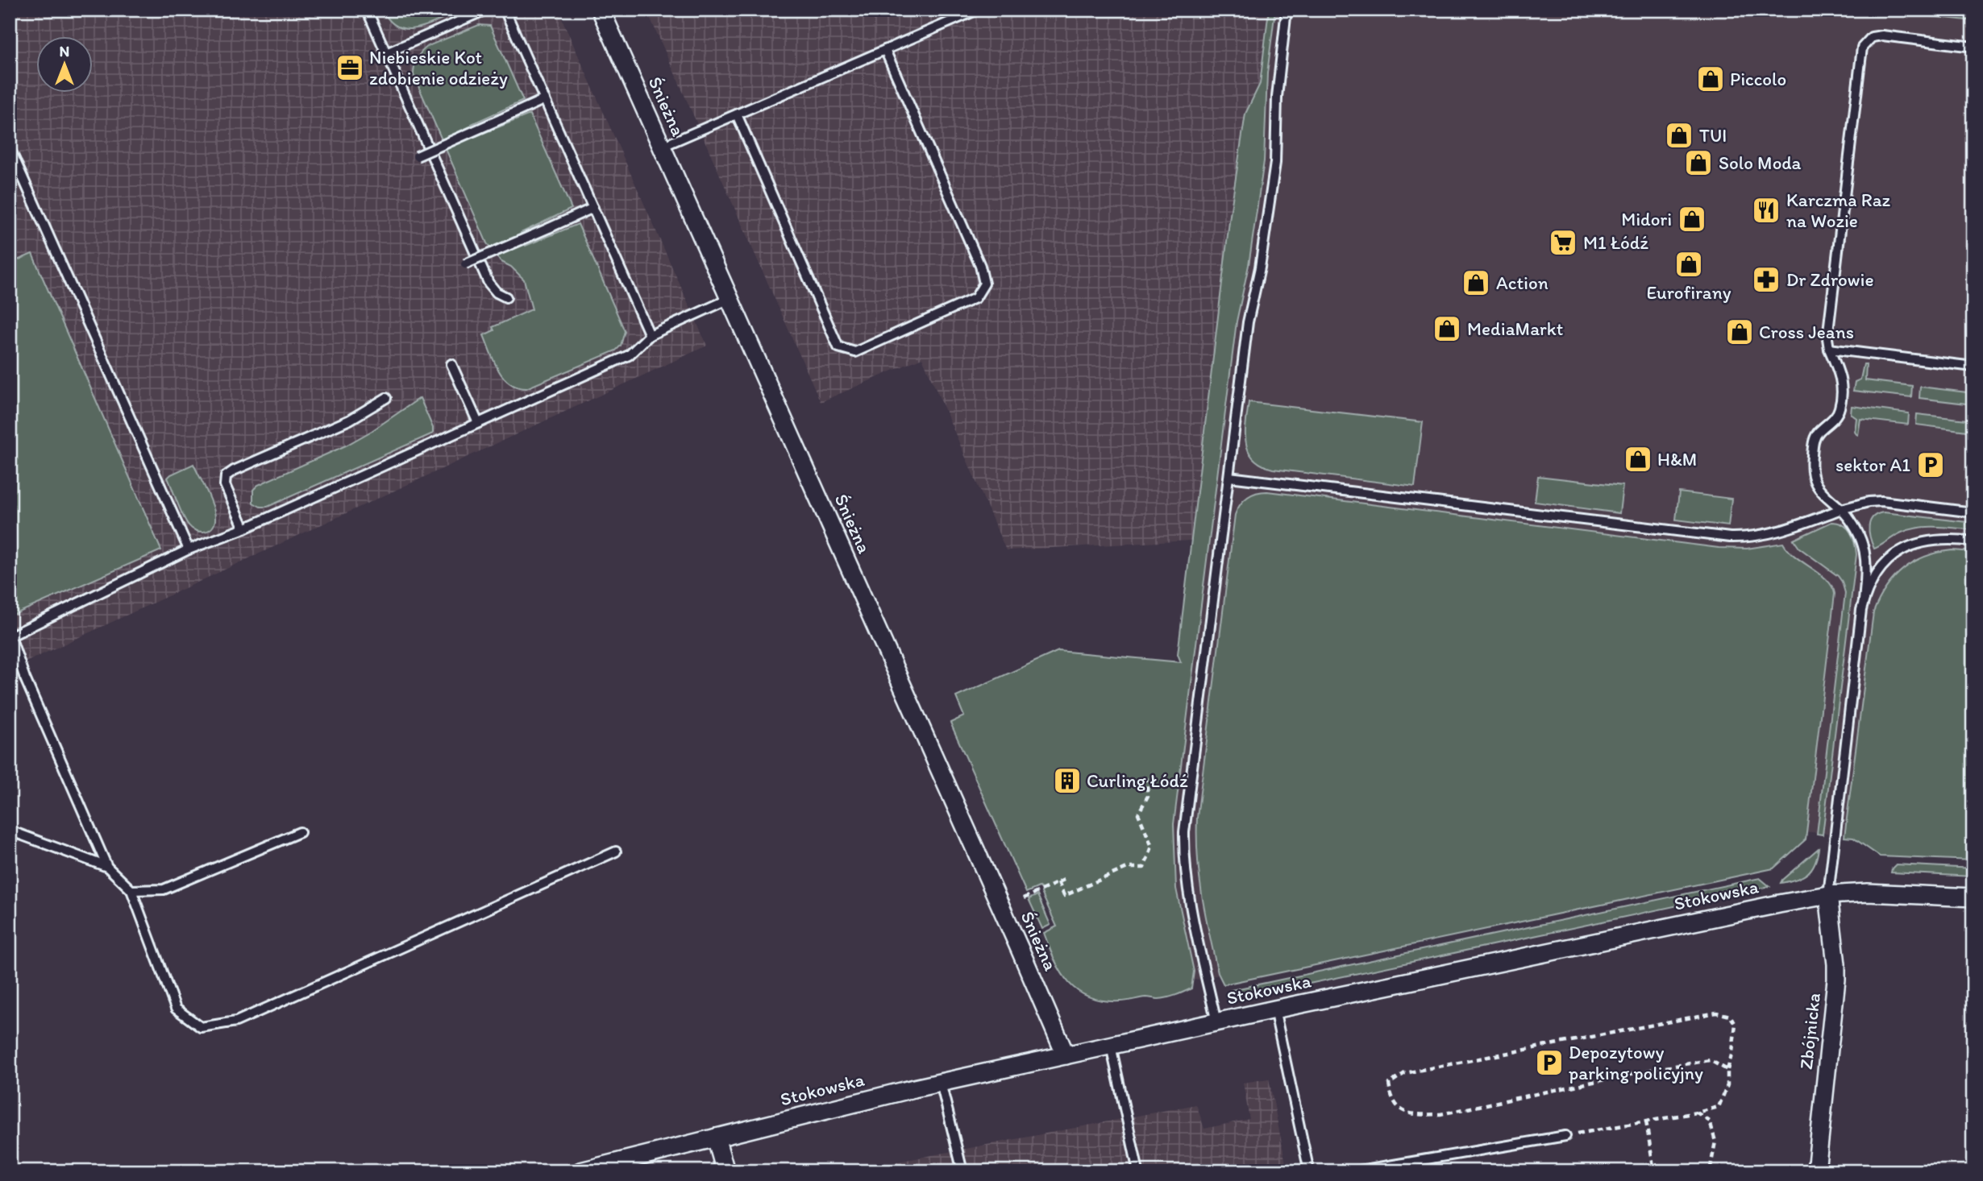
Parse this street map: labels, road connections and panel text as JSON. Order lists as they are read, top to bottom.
{
  "streets": {
    "street": ["Śnieżna", "Stokowska", "Zbójnicka"]
  },
  "crossings": [
    ["Śnieżna", "Stokowska"],
    ["Stokowska", "Zbójnicka"]
  ],
  "places": {
    "office": ["Niebieskie Kot zdobienie odzieży"],
    "shop": [
      "Piccolo",
      "TUI",
      "Solo Moda",
      "Midori",
      "Eurofirany",
      "Action",
      "MediaMarkt",
      "Cross Jeans",
      "H&M"
    ],
    "restaurant": ["Karczma Raz na Wozie"],
    "supermarket": ["M1 Łódź"],
    "pharmacy": ["Dr Zdrowie"],
    "parking": ["sektor A1", "Depozytowy parking policyjny"],
    "building": ["Curling Łódź"]
  },
  "north": "top"
}
